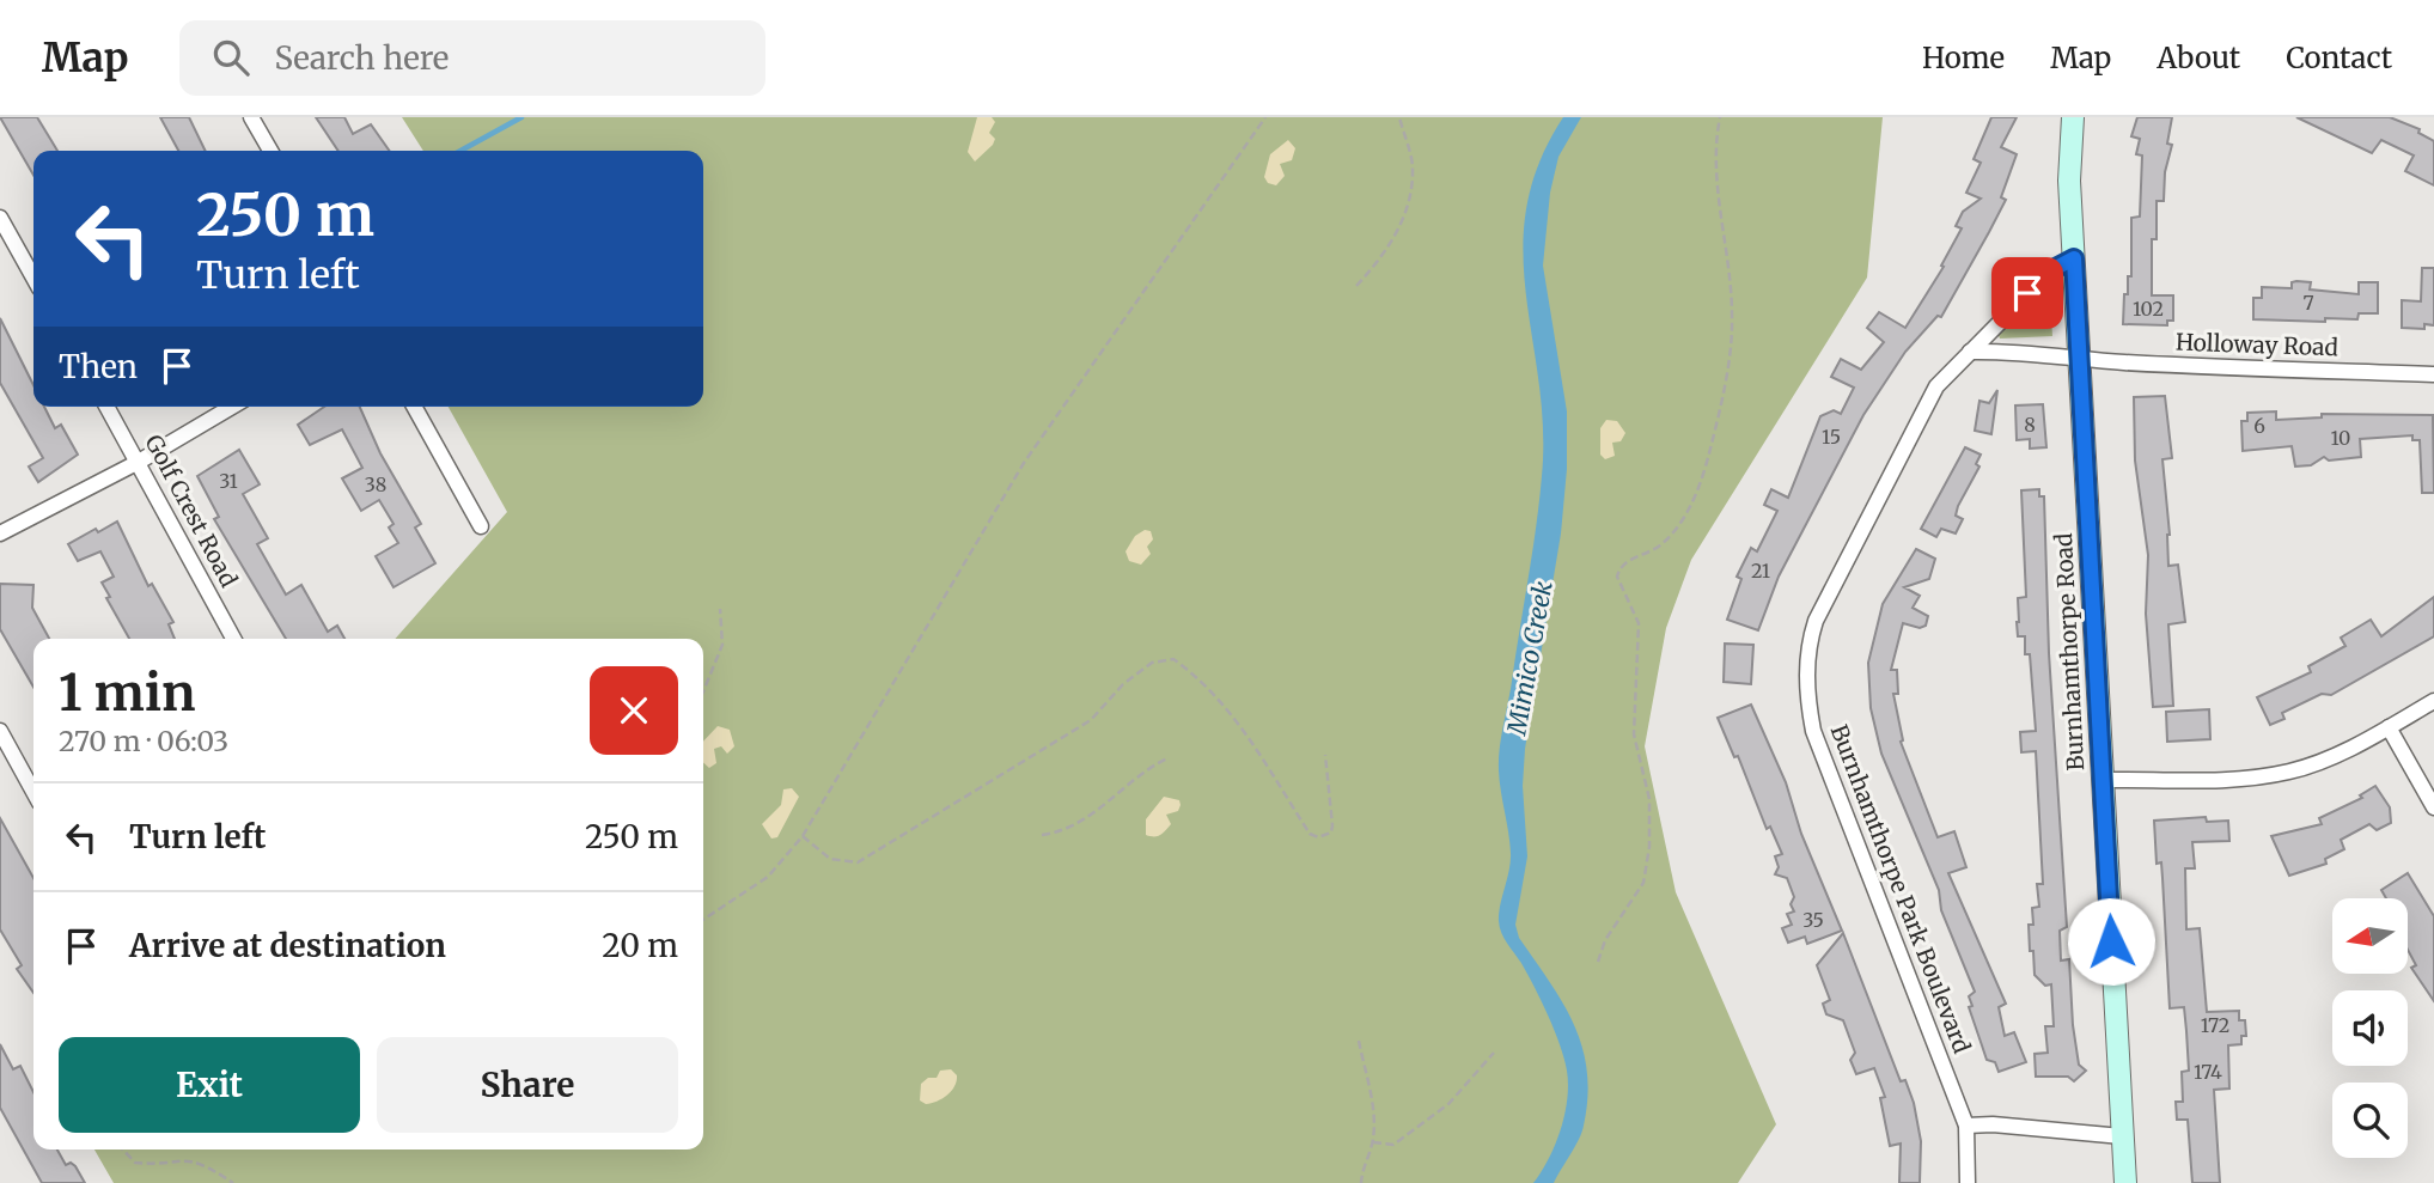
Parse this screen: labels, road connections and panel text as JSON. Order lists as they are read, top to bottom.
{
  "streets": {
    "main road": ["Burnhamthorpe Road"],
    "street": ["Holloway Road", "Golf Crest Road", "Burnhamthorpe Park Boulevard"]
  },
  "crossings": [
    ["Holloway Road", "Burnhamthorpe Road"],
    ["Burnhamthorpe Road", "Burnhamthorpe Park Boulevard"]
  ],
  "water": ["Mimico Creek"],
  "house_numbers": [
    "7",
    "102",
    "8",
    "6",
    "15",
    "10",
    "31",
    "38",
    "21",
    "35",
    "172",
    "174"
  ],
  "north": "left",
  "page": {
    "header": "Map",
    "search": "Search here",
    "nav": [
      "Home",
      "Map",
      "About",
      "Contact"
    ],
    "turn": ["250 m", "Turn left"],
    "then": "Then",
    "heading": ["1 min", "270 m · 06:03"],
    "list": [
      {
        "name": "Turn left",
        "value": "250 m"
      },
      {
        "name": "Arrive at destination",
        "value": "20 m"
      }
    ],
    "buttons": ["Exit", "Share"]
  }
}
